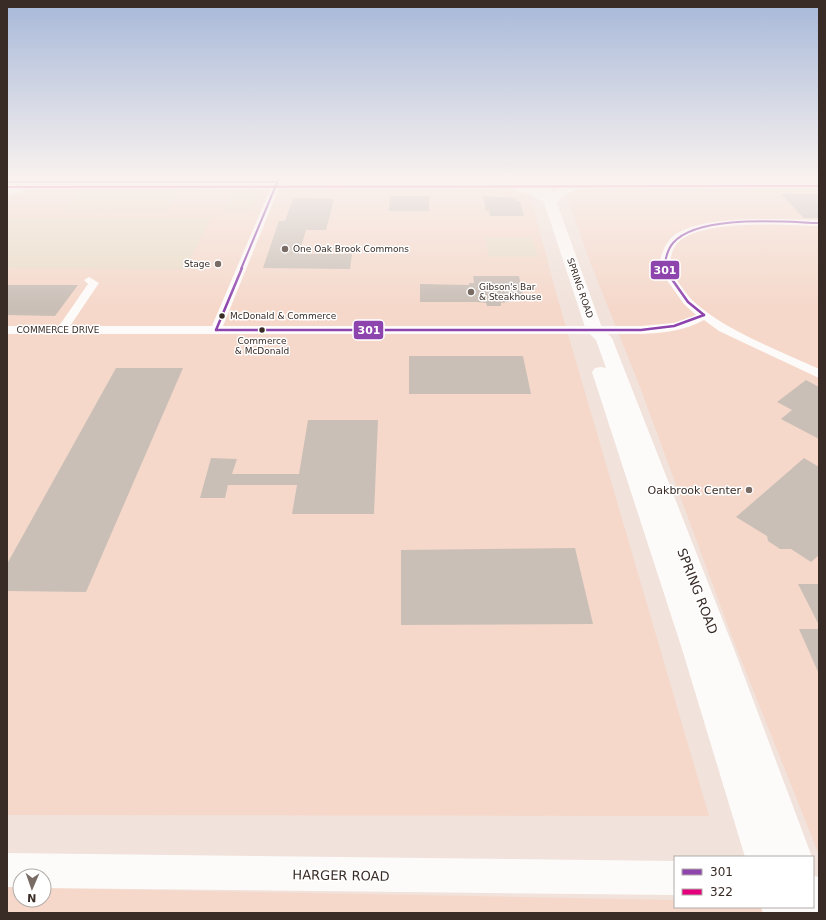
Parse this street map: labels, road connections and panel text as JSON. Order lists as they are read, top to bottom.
{
  "streets": {
    "street": ["SPRING ROAD", "COMMERCE DRIVE", "HARGER ROAD"]
  },
  "crossings": [
    ["SPRING ROAD", "COMMERCE DRIVE"]
  ],
  "places": [
    "One Oak Brook Commons",
    "Stage",
    "Gibson's Bar & Steakhouse",
    "McDonald & Commerce",
    "Commerce & McDonald",
    "Oakbrook Center"
  ],
  "lines": ["transit line 301"],
  "legend": ["301", "322"],
  "north": "bottom"
}
